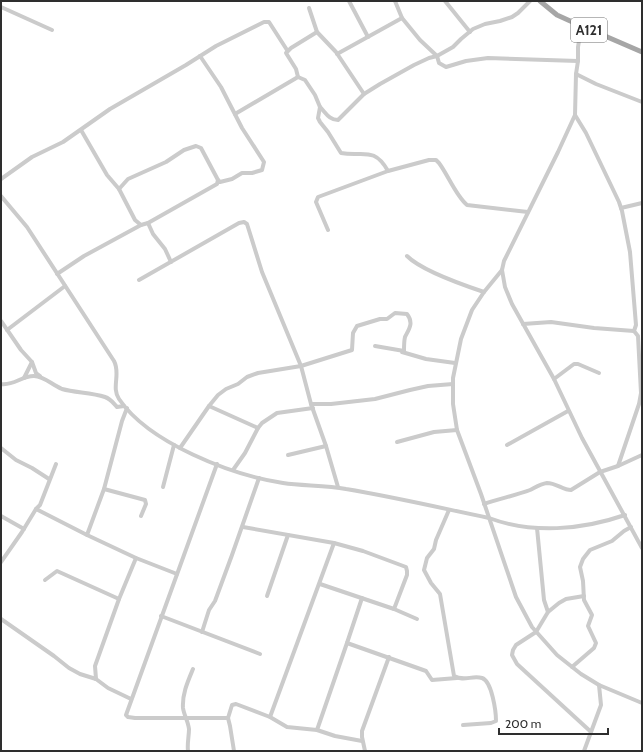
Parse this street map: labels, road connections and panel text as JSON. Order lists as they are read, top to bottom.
{
  "streets": {
    "main road": ["A121"]
  },
  "scale_bar": "200 m"
}
